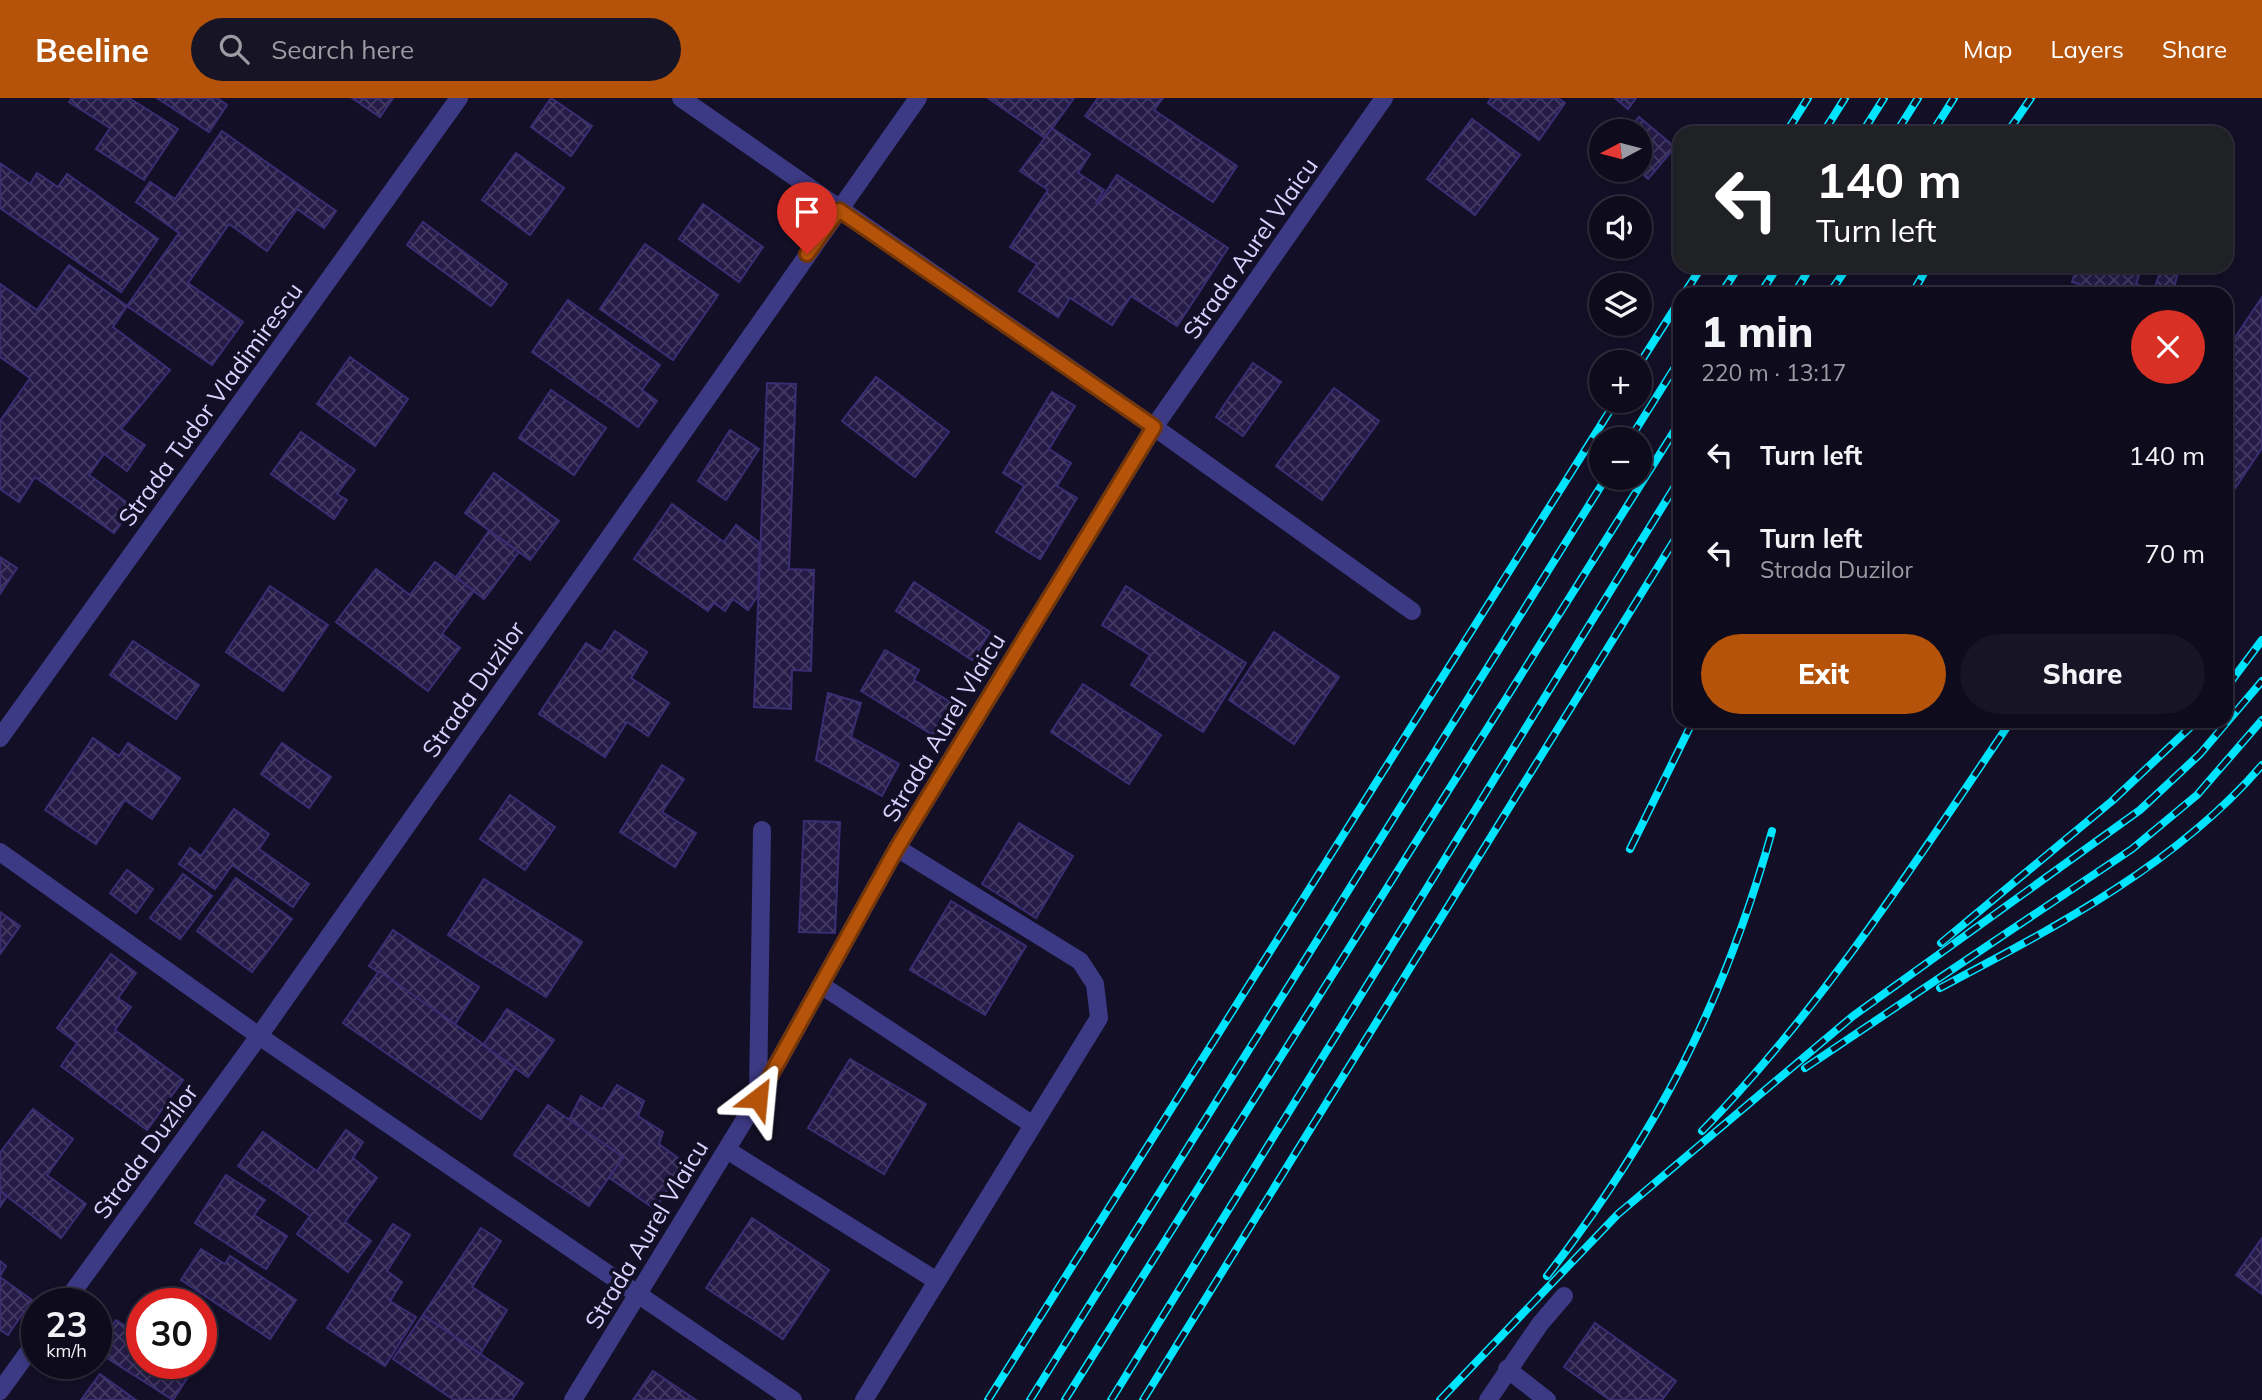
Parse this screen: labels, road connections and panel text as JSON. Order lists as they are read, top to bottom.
{
  "streets": {
    "street": ["Strada Aurel Vlaicu", "Strada Tudor Vladimirescu", "Strada Duzilor"]
  },
  "north": "left",
  "page": {
    "header": "Beeline",
    "search": "Search here",
    "nav": ["Map", "Layers", "Share"],
    "map_buttons": ["+", "−"],
    "turn": ["140 m", "Turn left"],
    "heading": ["1 min", "220 m · 13:17"],
    "list": [
      {
        "name": "Turn left",
        "value": "140 m"
      },
      {
        "name": "Turn left",
        "note": "Strada Duzilor",
        "value": "70 m"
      }
    ],
    "buttons": ["Exit", "Share"],
    "speed": "23 km/h",
    "limit": "30"
  }
}
